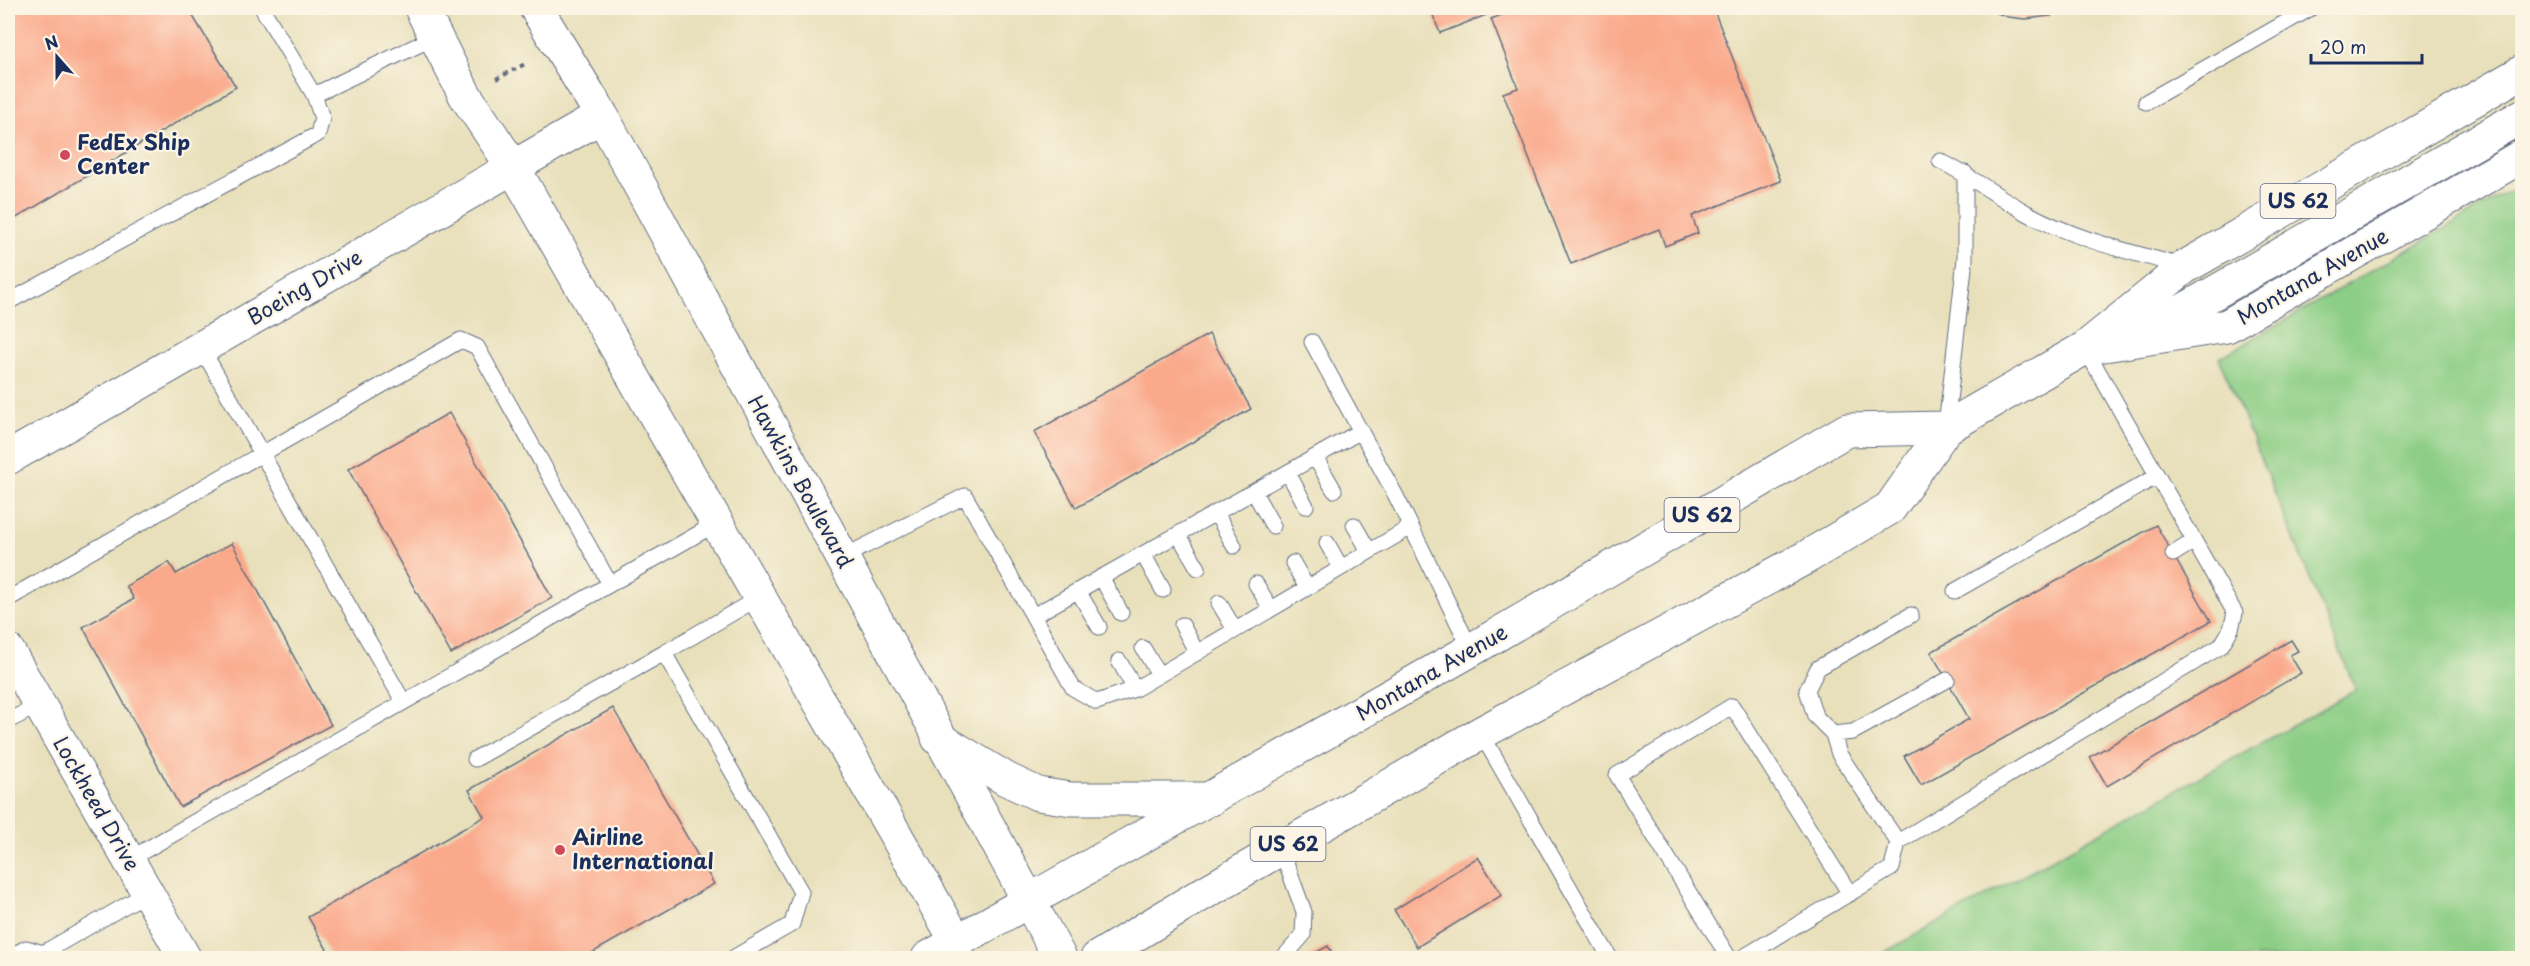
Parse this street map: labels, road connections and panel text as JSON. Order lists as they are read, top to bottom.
{
  "streets": {
    "main road": [
      "US 62",
      "Montana Avenue",
      "Boeing Drive",
      "Hawkins Boulevard"
    ],
    "street": ["Lockheed Drive"]
  },
  "crossings": [
    ["Montana Avenue", "Hawkins Boulevard"],
    ["Boeing Drive", "Hawkins Boulevard"]
  ],
  "places": ["FedEx Ship Center", "Airline International"],
  "scale_bar": "20 m",
  "north": "top"
}
